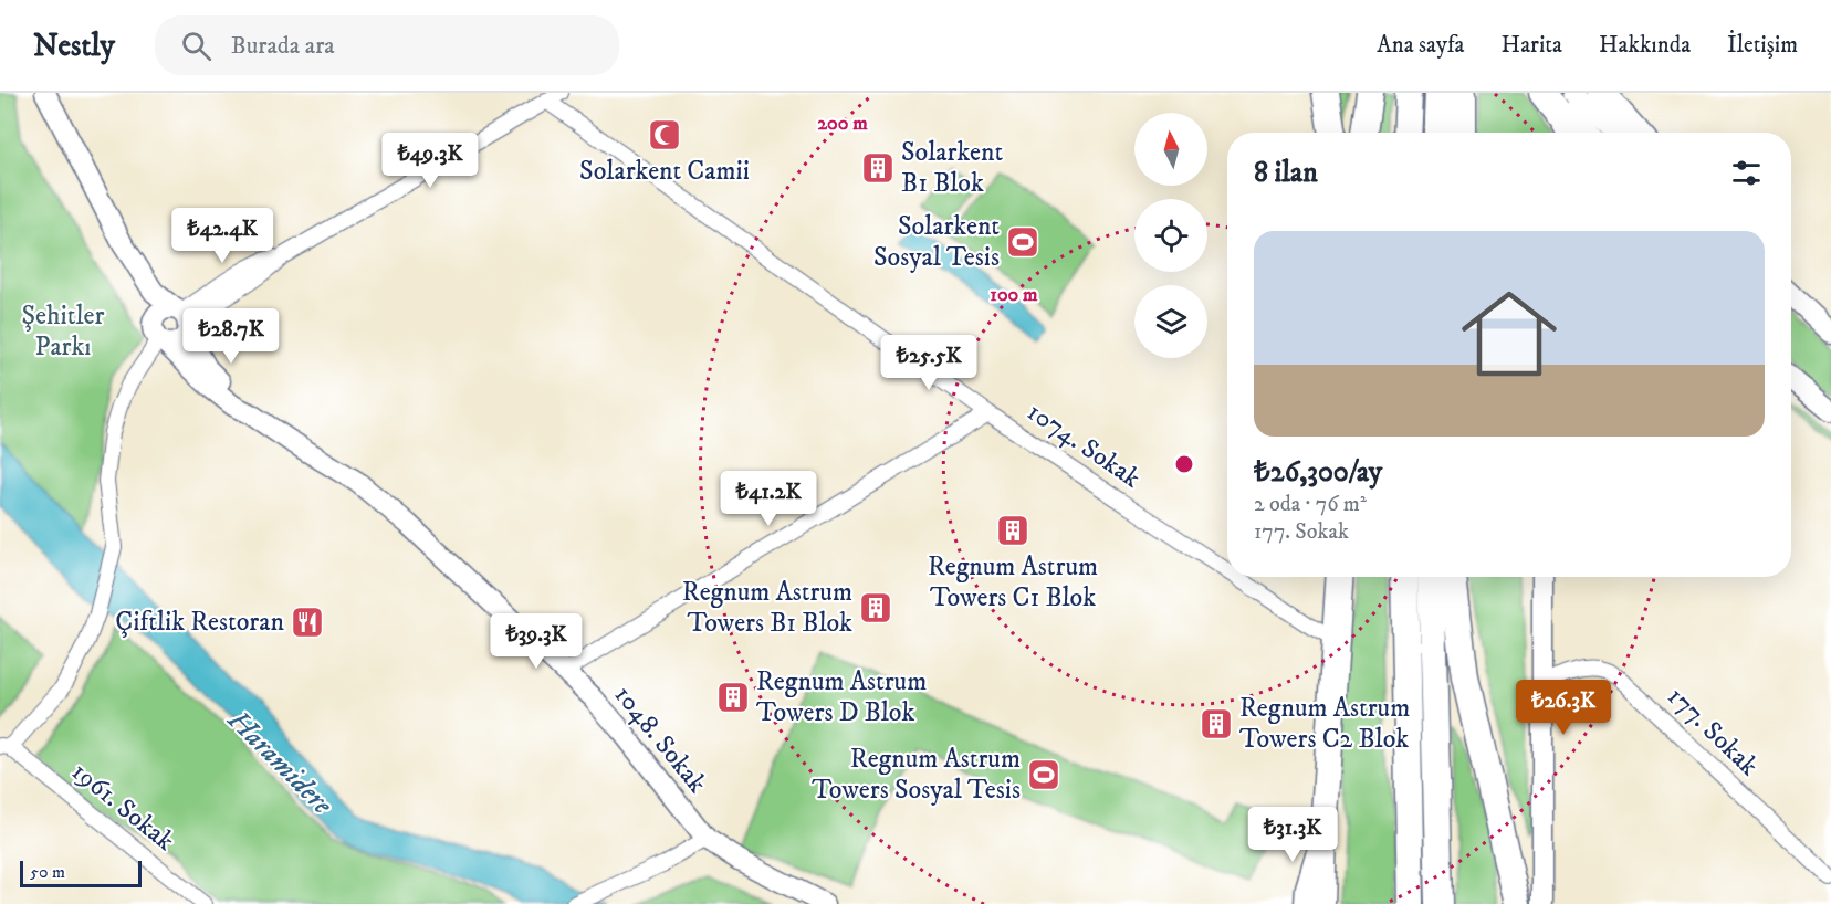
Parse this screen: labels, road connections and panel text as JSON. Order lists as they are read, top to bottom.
{
  "streets": {
    "main road": ["1048. Sokak"],
    "street": ["1074. Sokak", "177. Sokak", "1961. Sokak"]
  },
  "water": ["Haramidere"],
  "parks": ["Şehitler Parkı"],
  "places": {
    "mosque": ["Solarkent Camii"],
    "building": [
      "Solarkent B1 Blok",
      "Regnum Astrum Towers C1 Blok",
      "Regnum Astrum Towers B1 Blok",
      "Regnum Astrum Towers D Blok",
      "Regnum Astrum Towers C2 Blok"
    ],
    "sports": ["Solarkent Sosyal Tesis", "Regnum Astrum Towers Sosyal Tesis"],
    "restaurant": ["Çiftlik Restoran"]
  },
  "scale_bar": "50 m",
  "north": "top",
  "page": {
    "header": "Nestly",
    "search": "Burada ara",
    "nav": [
      "Ana sayfa",
      "Harita",
      "Hakkında",
      "İletişim"
    ],
    "price": [
      "₺49.3K",
      "₺42.4K",
      "₺28.7K",
      "₺25.5K",
      "₺41.2K",
      "₺39.3K",
      "₺26.3K",
      "₺31.3K"
    ],
    "heading": "8 ilan",
    "list": [
      {
        "name": "₺26,300/ay",
        "note": "2 oda · 76 m² · 177. Sokak"
      }
    ],
    "scale": "50 m"
  },
  "rings": ["200 m", "100 m"]
}
